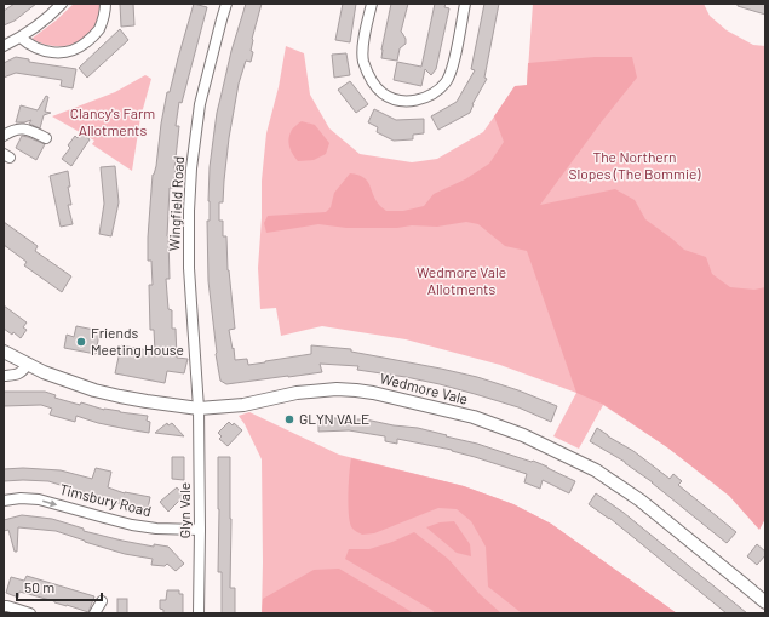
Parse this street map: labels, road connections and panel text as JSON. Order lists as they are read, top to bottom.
{
  "streets": {
    "street": [
      "Wingfield Road",
      "Wedmore Vale",
      "Timsbury Road",
      "Glyn Vale"
    ]
  },
  "crossings": [
    ["Wingfield Road", "Wedmore Vale"],
    ["Wingfield Road", "Glyn Vale"],
    ["Wedmore Vale", "Glyn Vale"],
    ["Timsbury Road", "Glyn Vale"]
  ],
  "one_way": ["Timsbury Road"],
  "parks": ["Clancy's Farm Allotments", "The Northern Slopes (The Bommie)", "Wedmore Vale Allotments"],
  "places": ["Friends Meeting House", "GLYN VALE"],
  "scale_bar": "50 m"
}
